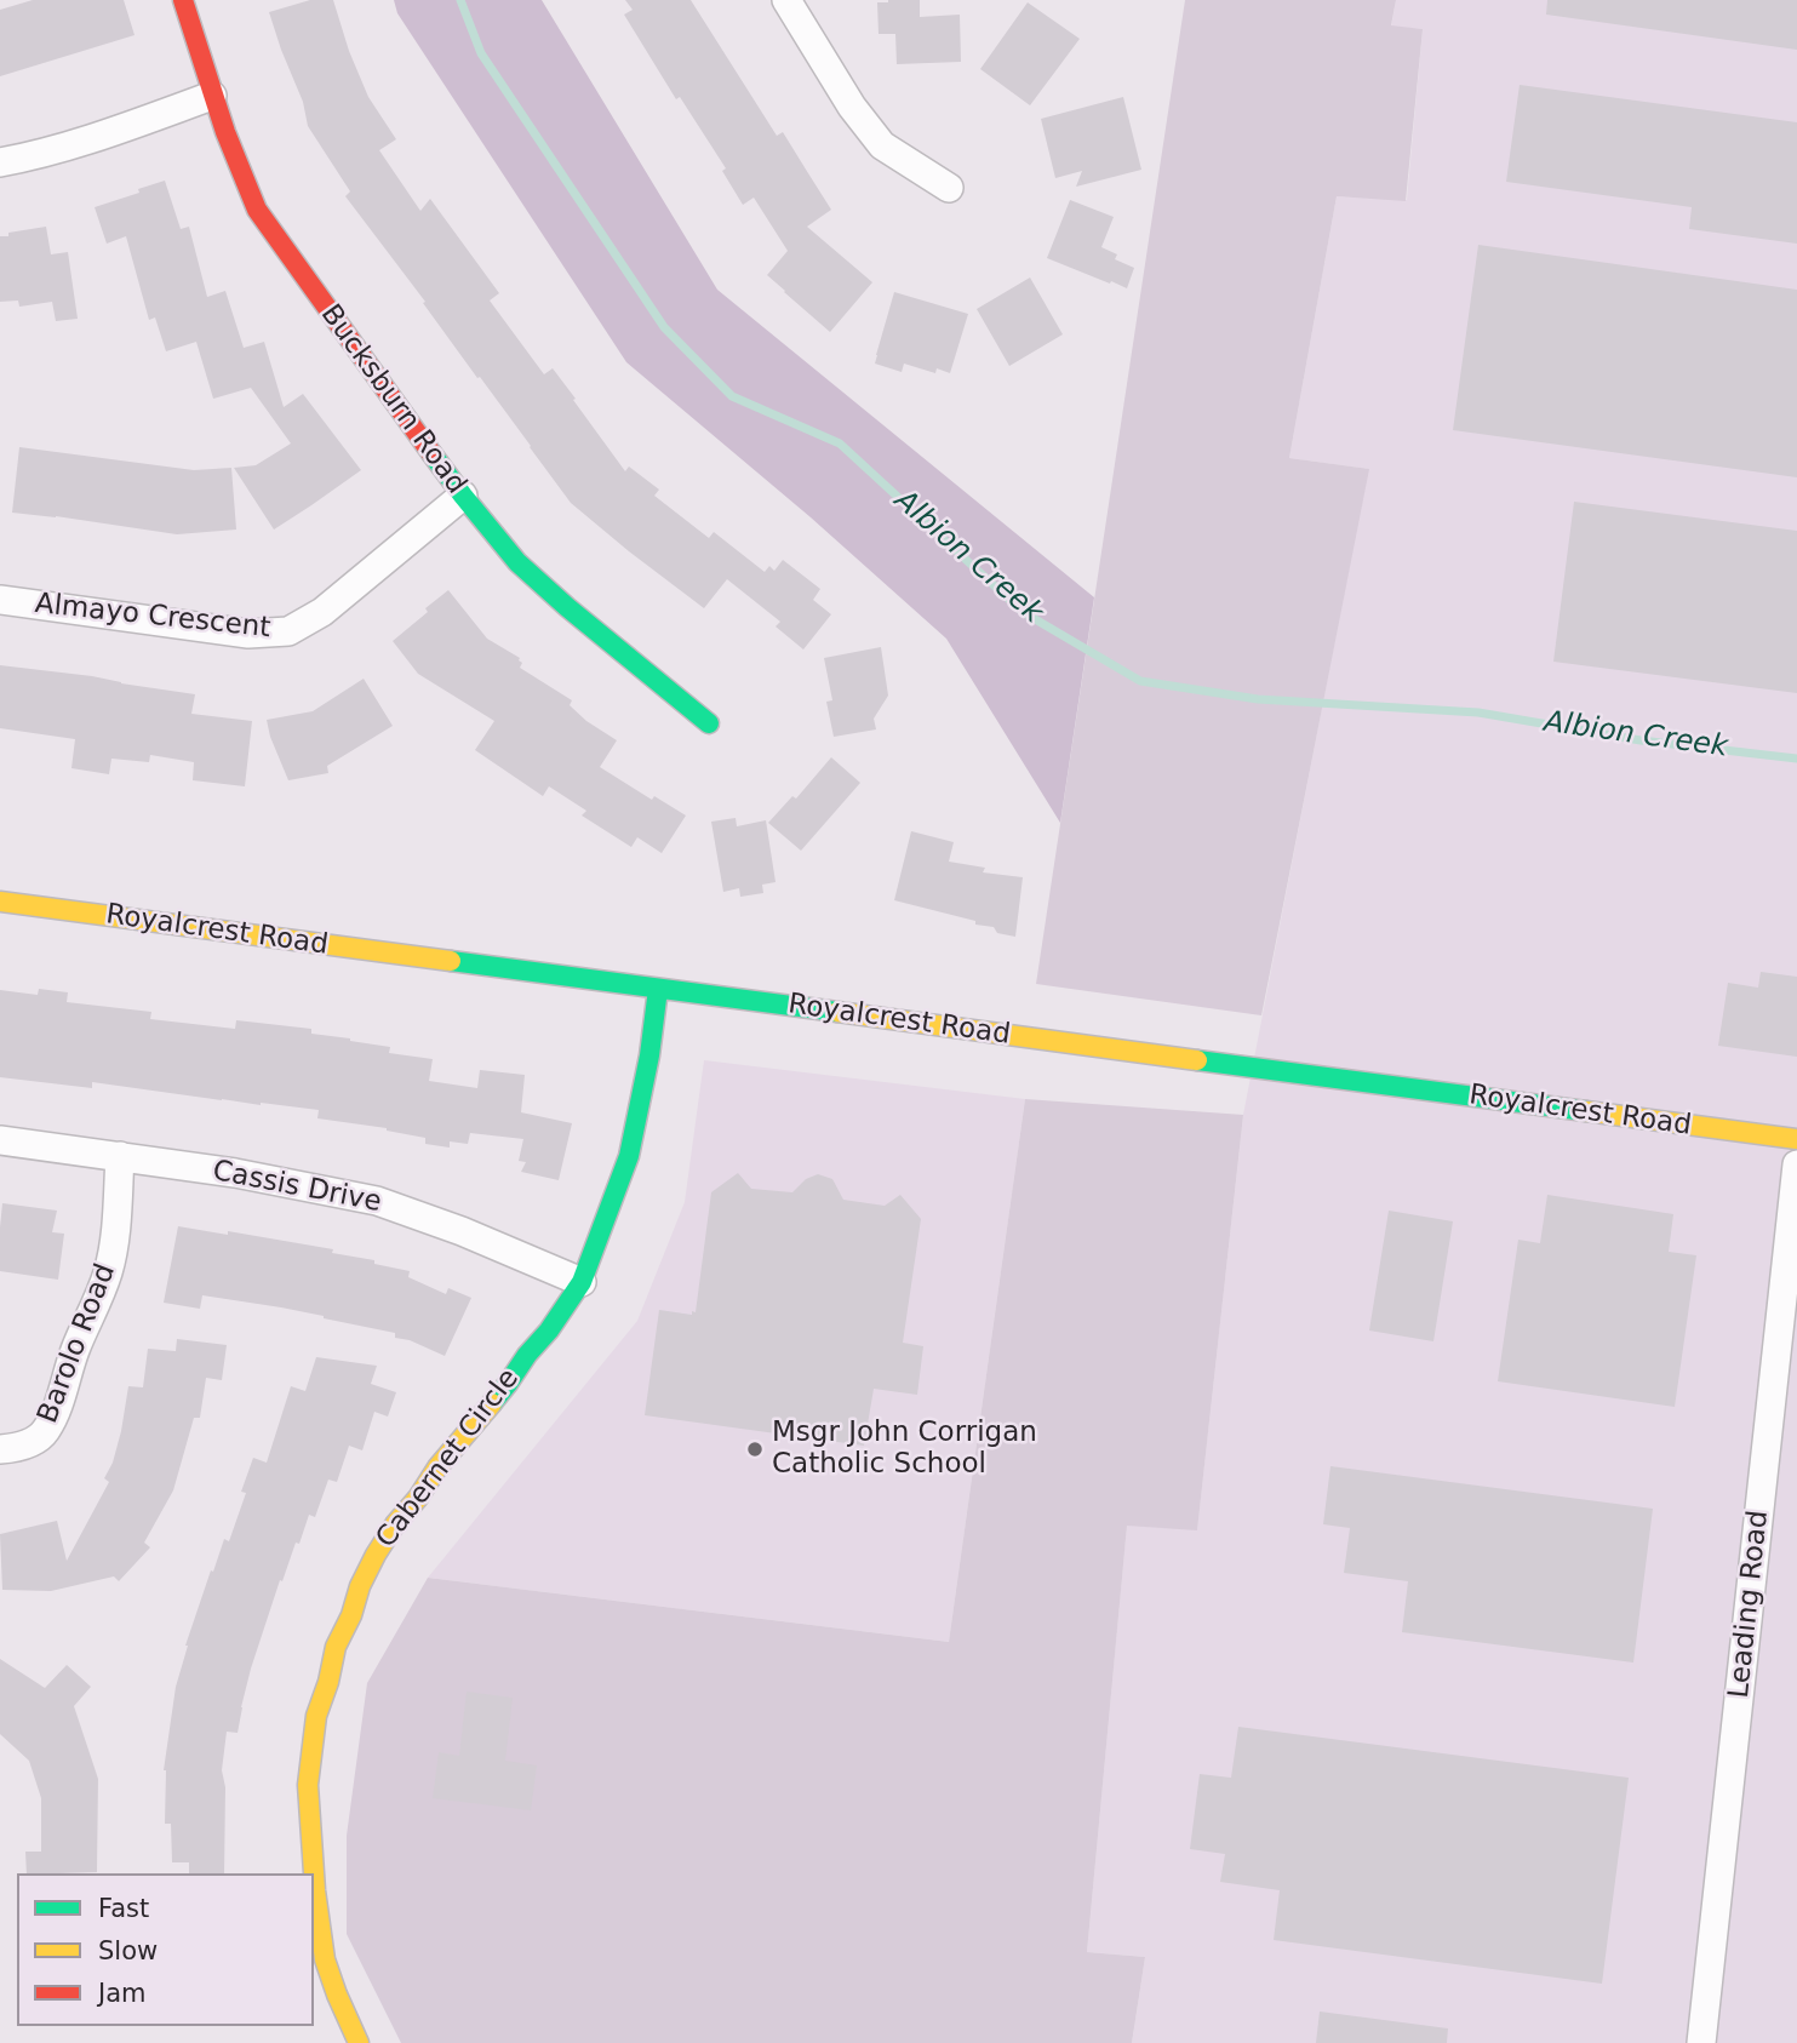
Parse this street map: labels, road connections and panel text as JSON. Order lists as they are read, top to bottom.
{
  "streets": {
    "street": [
      "Bucksburn Road",
      "Almayo Crescent",
      "Royalcrest Road",
      "Cassis Drive",
      "Barolo Road",
      "Cabernet Circle",
      "Leading Road"
    ]
  },
  "crossings": [
    ["Bucksburn Road", "Almayo Crescent"],
    ["Royalcrest Road", "Cabernet Circle"],
    ["Cassis Drive", "Barolo Road"],
    ["Cassis Drive", "Cabernet Circle"]
  ],
  "water": ["Albion Creek"],
  "places": ["Msgr John Corrigan Catholic School"],
  "legend": ["Fast", "Slow", "Jam"]
}
